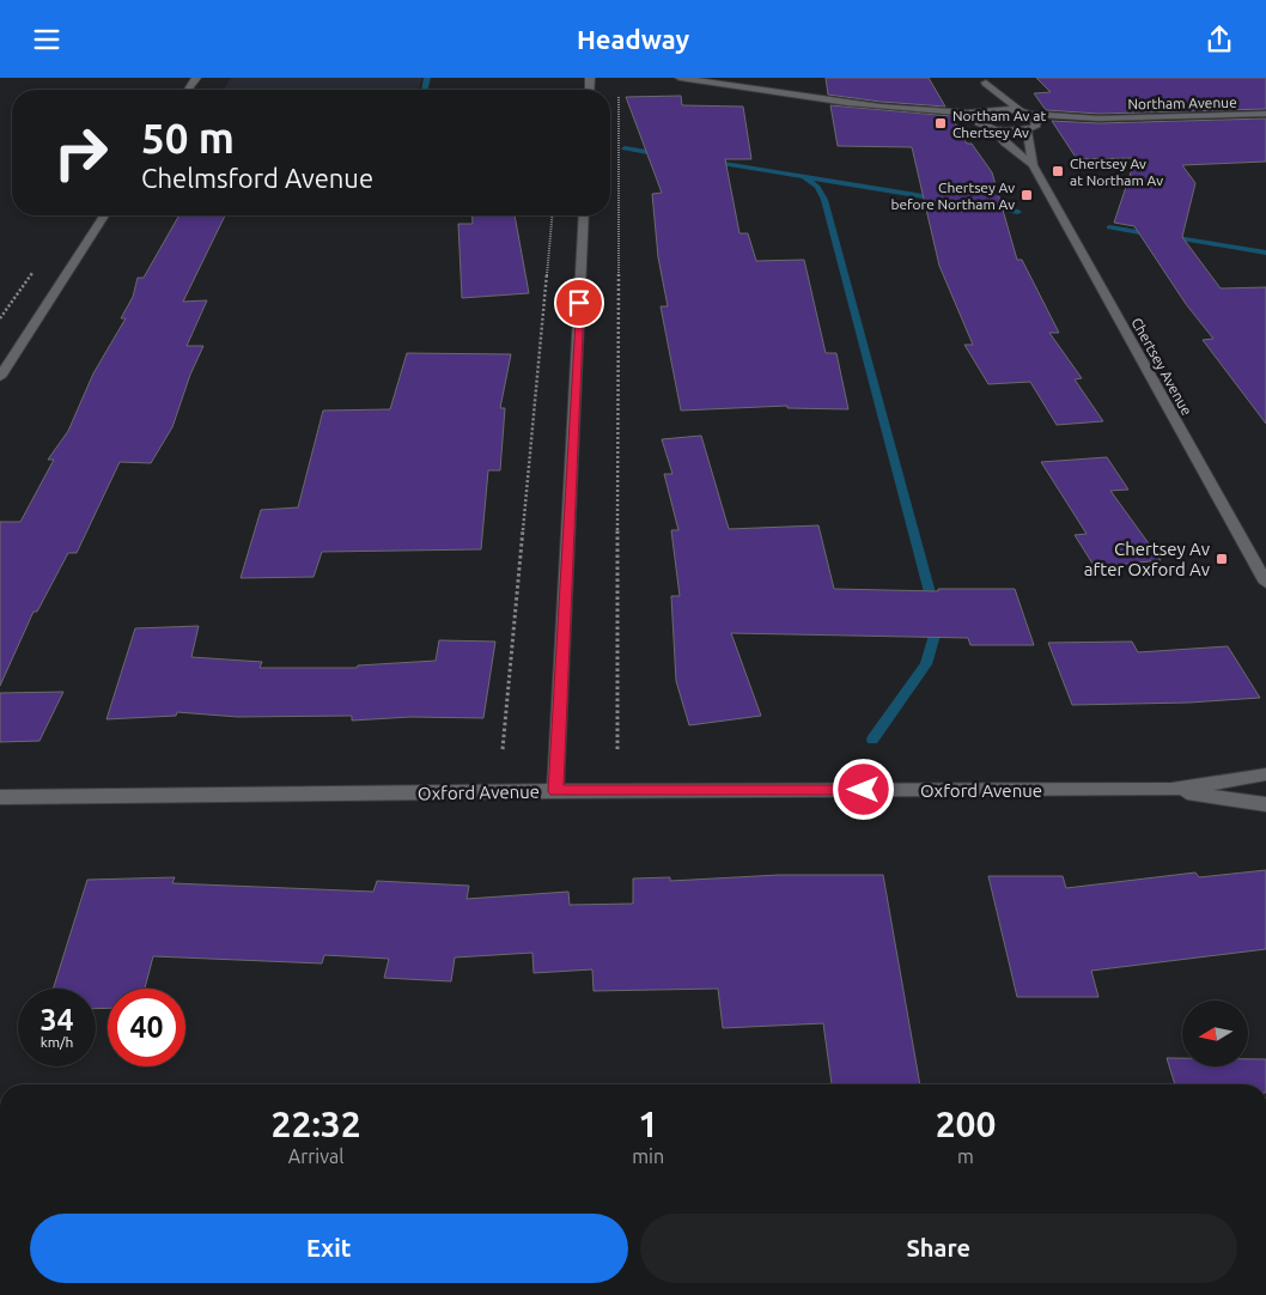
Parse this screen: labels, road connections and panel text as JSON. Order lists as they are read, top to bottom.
{
  "streets": {
    "street": ["Northam Avenue", "Chertsey Avenue", "Oxford Avenue"]
  },
  "crossings": [
    ["Northam Avenue", "Chertsey Avenue"]
  ],
  "places": {
    "transit": [
      "Northam Av at Chertsey Av",
      "Chertsey Av at Northam Av",
      "Chertsey Av before Northam Av",
      "Chertsey Av after Oxford Av"
    ]
  },
  "north": "left",
  "page": {
    "header": "Headway",
    "turn": ["50 m", "Chelmsford Avenue"],
    "speed": "34 km/h",
    "limit": "40",
    "eta": [
      "22:32",
      "Arrival",
      "1",
      "min",
      "200",
      "m"
    ],
    "buttons": ["Exit", "Share"]
  }
}
